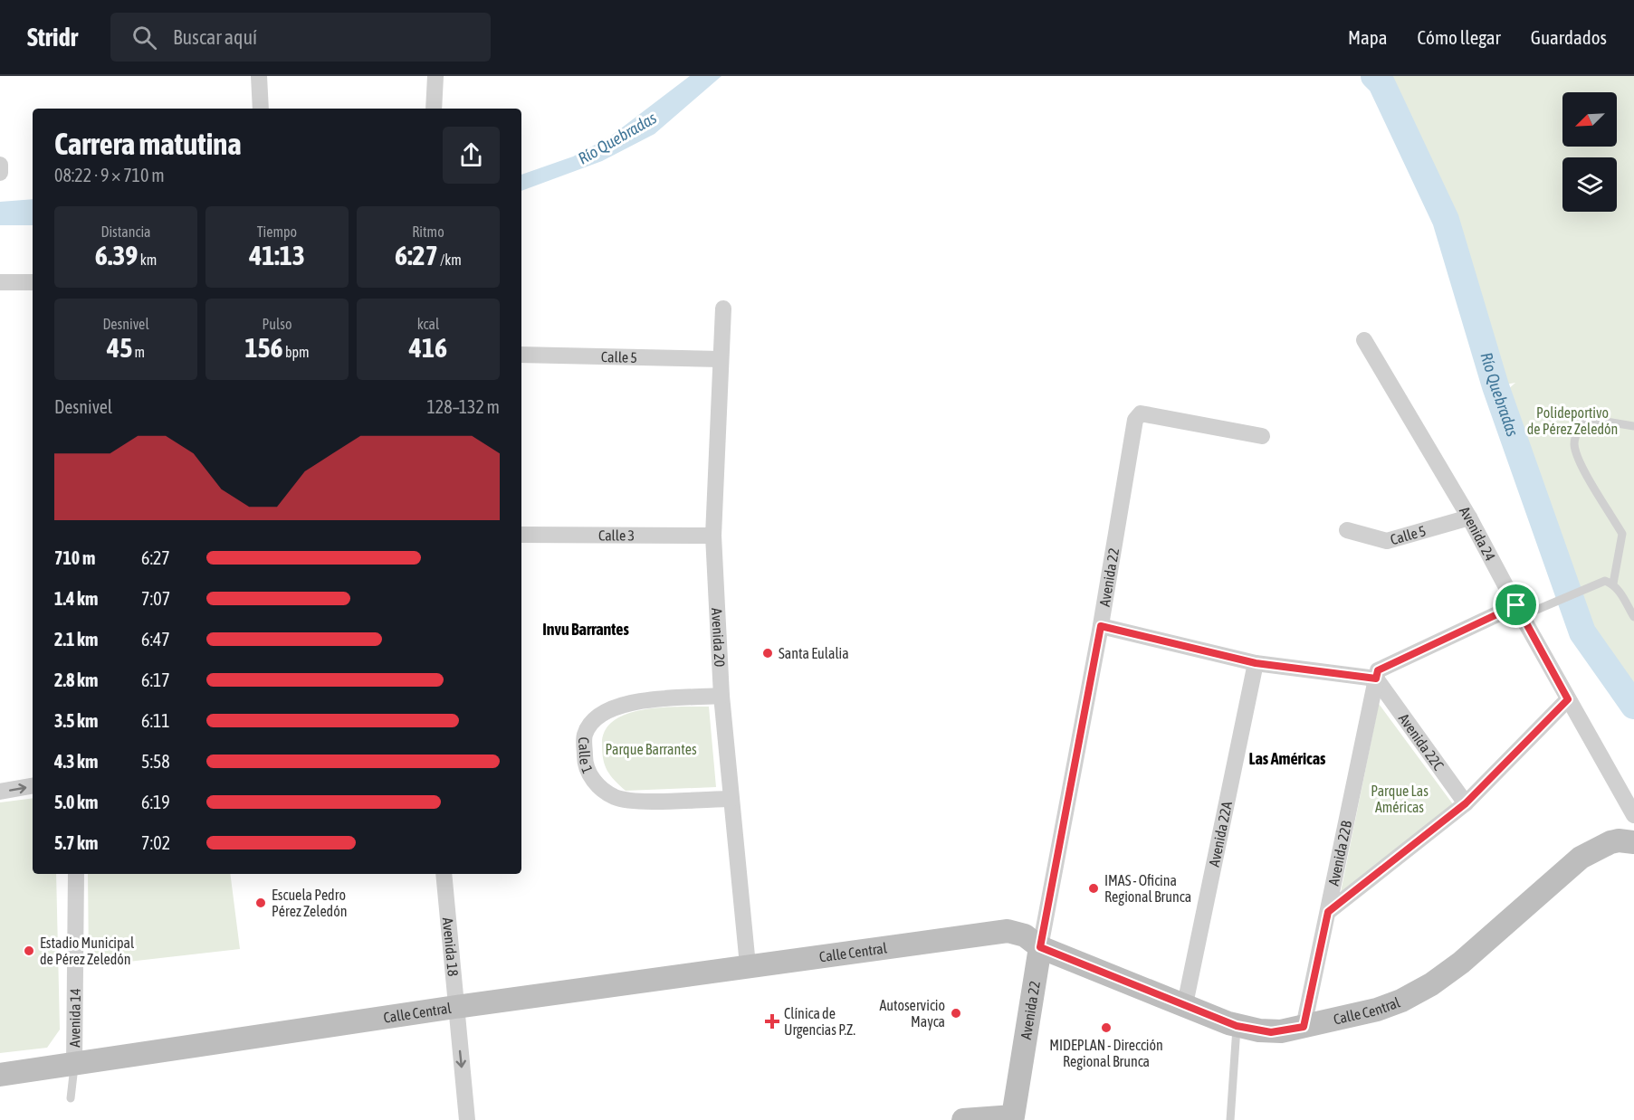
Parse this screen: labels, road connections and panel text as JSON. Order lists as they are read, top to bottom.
{
  "streets": {
    "main road": ["Avenida 22", "Calle Central"],
    "street": [
      "Calle 5",
      "Avenida 24",
      "Calle 3",
      "Avenida 20",
      "Avenida 22C",
      "Calle 1",
      "Avenida 22A",
      "Avenida 22B",
      "Avenida 18",
      "Avenida 14"
    ]
  },
  "crossings": [
    ["Calle 5", "Avenida 24"],
    ["Calle 5", "Avenida 20"],
    ["Calle 3", "Avenida 20"],
    ["Avenida 22", "Calle Central"],
    ["Avenida 20", "Calle 1"],
    ["Avenida 20", "Calle Central"],
    ["Avenida 22C", "Avenida 22B"],
    ["Avenida 22A", "Calle Central"],
    ["Avenida 22B", "Calle Central"],
    ["Avenida 18", "Calle Central"],
    ["Calle Central", "Avenida 14"]
  ],
  "one_way": ["Avenida 18"],
  "districts": ["Invu Barrantes", "Las Américas"],
  "water": ["Río Quebradas"],
  "parks": ["Polideportivo de Pérez Zeledón", "Parque Barrantes", "Parque Las Américas"],
  "places": {
    "other": [
      "Santa Eulalia",
      "IMAS - Oficina Regional Brunca",
      "Escuela Pedro Pérez Zeledón",
      "Estadio Municipal de Pérez Zeledón",
      "Autoservicio Mayca",
      "MIDEPLAN - Dirección Regional Brunca"
    ],
    "health": ["Clínica de Urgencias P.Z."]
  },
  "north": "bottom left",
  "page": {
    "header": "Stridr",
    "search": "Buscar aquí",
    "nav": ["Mapa", "Cómo llegar", "Guardados"],
    "heading": ["Carrera matutina", "08:22 · 9 × 710 m"],
    "stats": [
      ["Distancia", "6.39 km"],
      ["Tiempo", "41:13"],
      ["Ritmo", "6:27 /km"],
      ["Desnivel", "45 m"],
      ["Pulso", "156 bpm"],
      ["kcal", "416"]
    ],
    "chart": ["Desnivel", "128–132 m"],
    "list": [
      {
        "name": "710 m",
        "note": "6:27"
      },
      {
        "name": "1.4 km",
        "note": "7:07"
      },
      {
        "name": "2.1 km",
        "note": "6:47"
      },
      {
        "name": "2.8 km",
        "note": "6:17"
      },
      {
        "name": "3.5 km",
        "note": "6:11"
      },
      {
        "name": "4.3 km",
        "note": "5:58"
      },
      {
        "name": "5.0 km",
        "note": "6:19"
      },
      {
        "name": "5.7 km",
        "note": "7:02"
      }
    ]
  }
}
